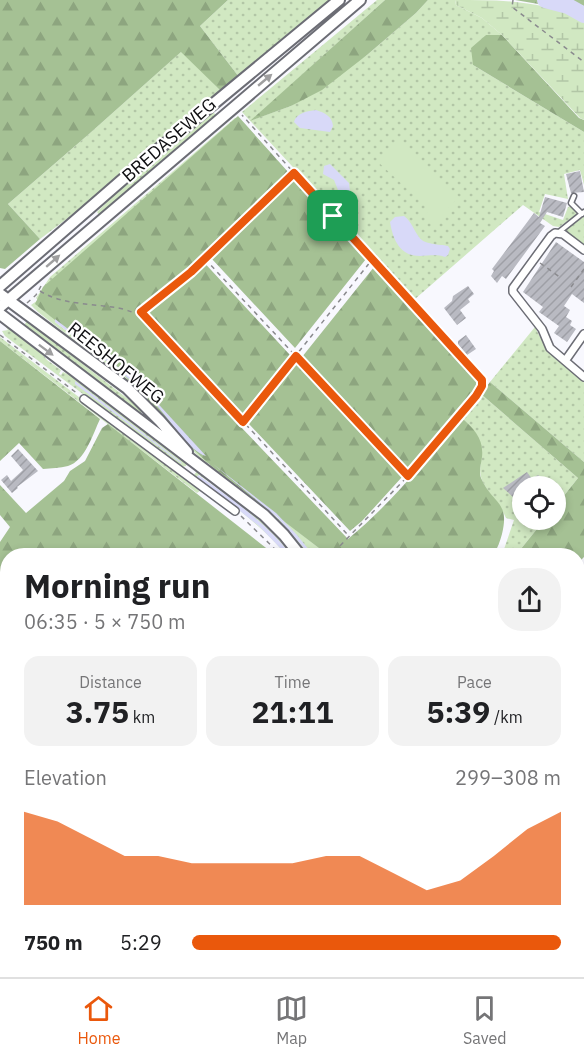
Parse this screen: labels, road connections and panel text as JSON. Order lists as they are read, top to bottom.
{
  "streets": {
    "main road": ["BREDASEWEG", "REESHOFWEG"]
  },
  "crossings": [
    ["BREDASEWEG", "REESHOFWEG"]
  ],
  "page": {
    "heading": ["Morning run", "06:35 · 5 × 750 m"],
    "stats": [
      ["Distance", "3.75 km"],
      ["Time", "21:11"],
      ["Pace", "5:39 /km"]
    ],
    "chart": ["Elevation", "299–308 m"],
    "list": [
      {
        "name": "750 m",
        "note": "5:29"
      }
    ],
    "tabs": ["Home", "Map", "Saved"]
  }
}
